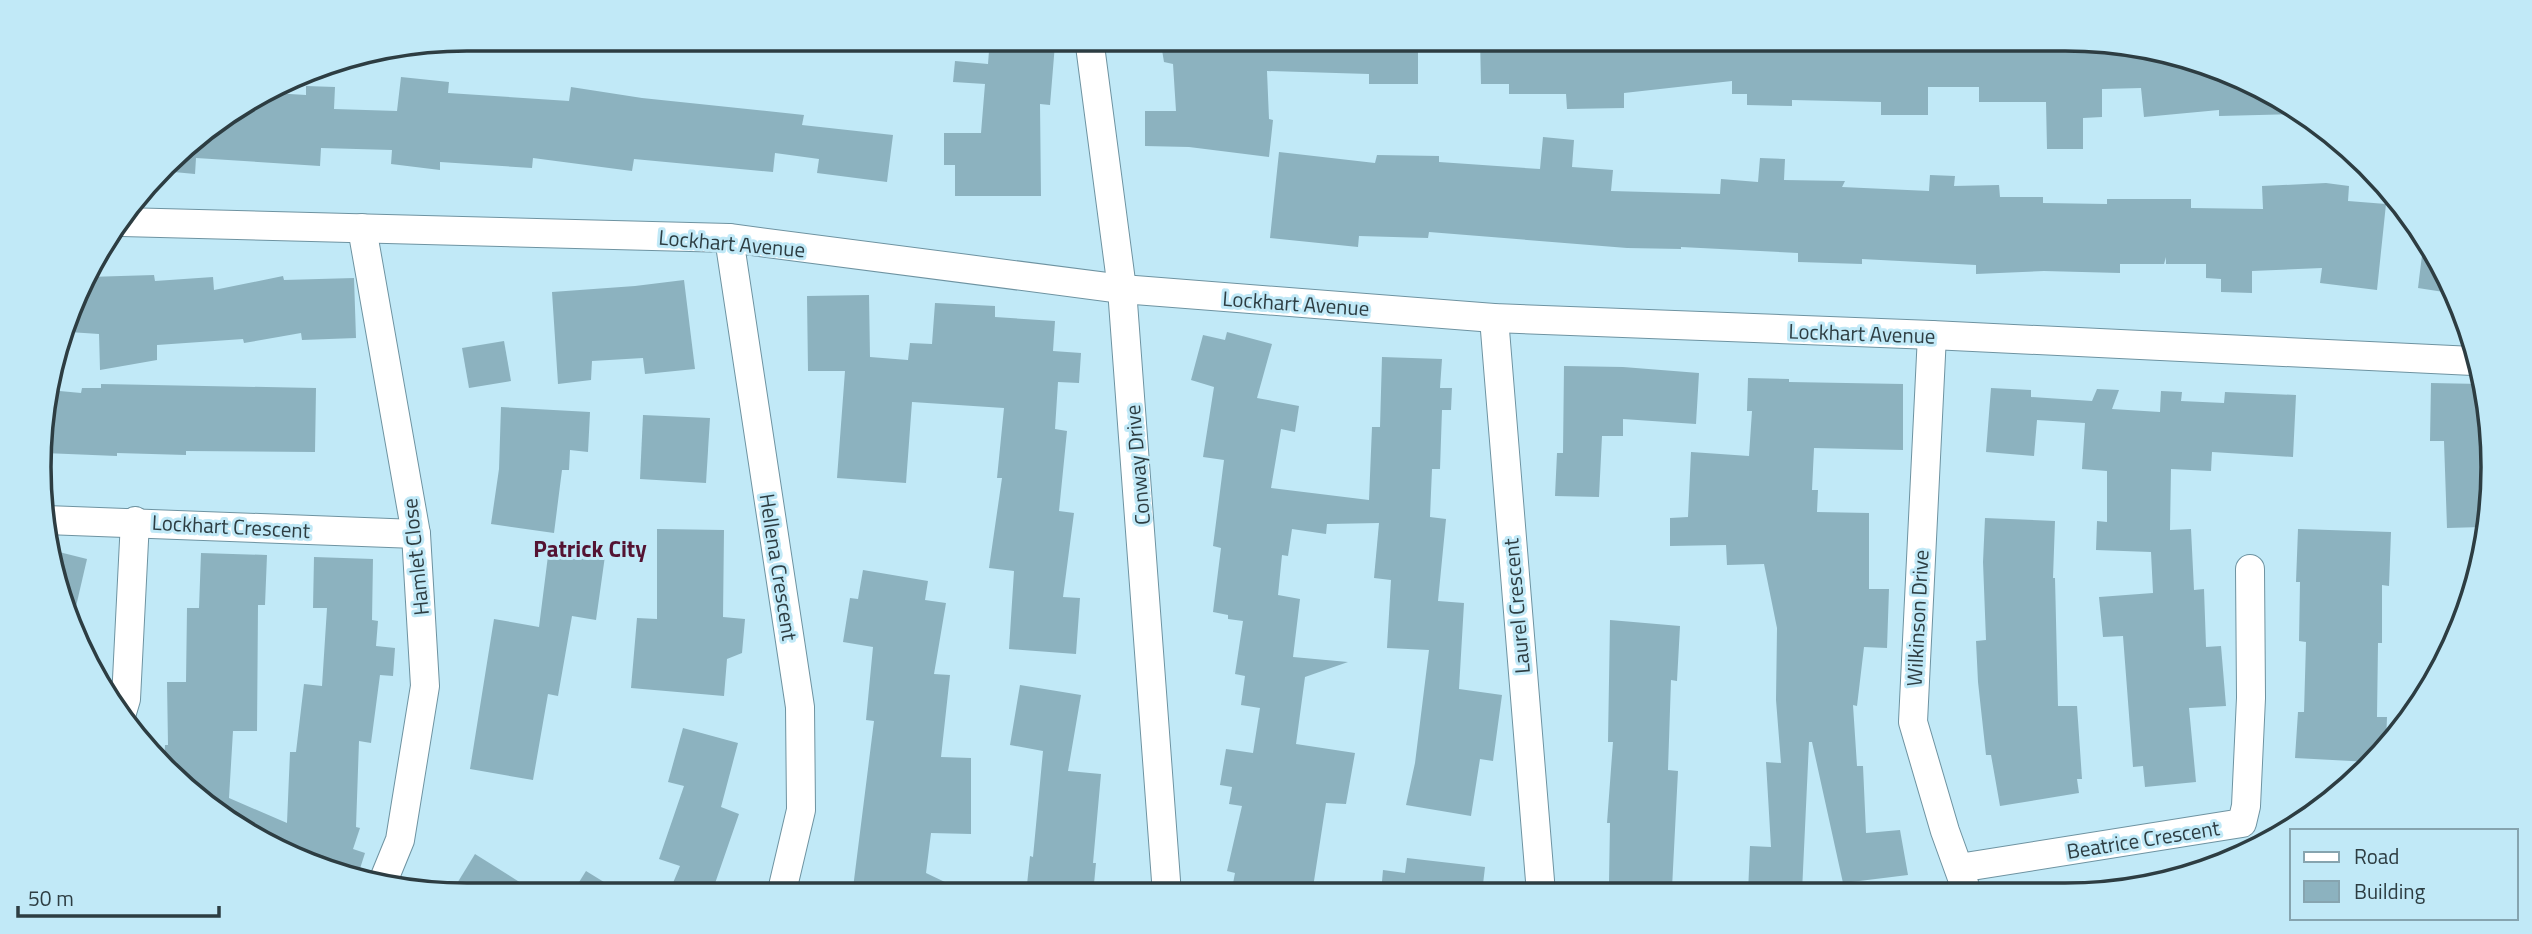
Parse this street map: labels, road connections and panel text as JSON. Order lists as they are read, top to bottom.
{
  "streets": {
    "street": [
      "Lockhart Avenue",
      "Conway Drive",
      "Lockhart Crescent",
      "Hamlet Close",
      "Hellena Crescent",
      "Laurel Crescent",
      "Wilkinson Drive",
      "Beatrice Crescent"
    ]
  },
  "crossings": [
    ["Lockhart Avenue", "Conway Drive"],
    ["Lockhart Avenue", "Hamlet Close"],
    ["Lockhart Avenue", "Hellena Crescent"],
    ["Lockhart Avenue", "Laurel Crescent"],
    ["Lockhart Avenue", "Wilkinson Drive"],
    ["Lockhart Crescent", "Hamlet Close"]
  ],
  "districts": ["Patrick City"],
  "legend": ["Road", "Building"],
  "scale_bar": "50 m"
}
